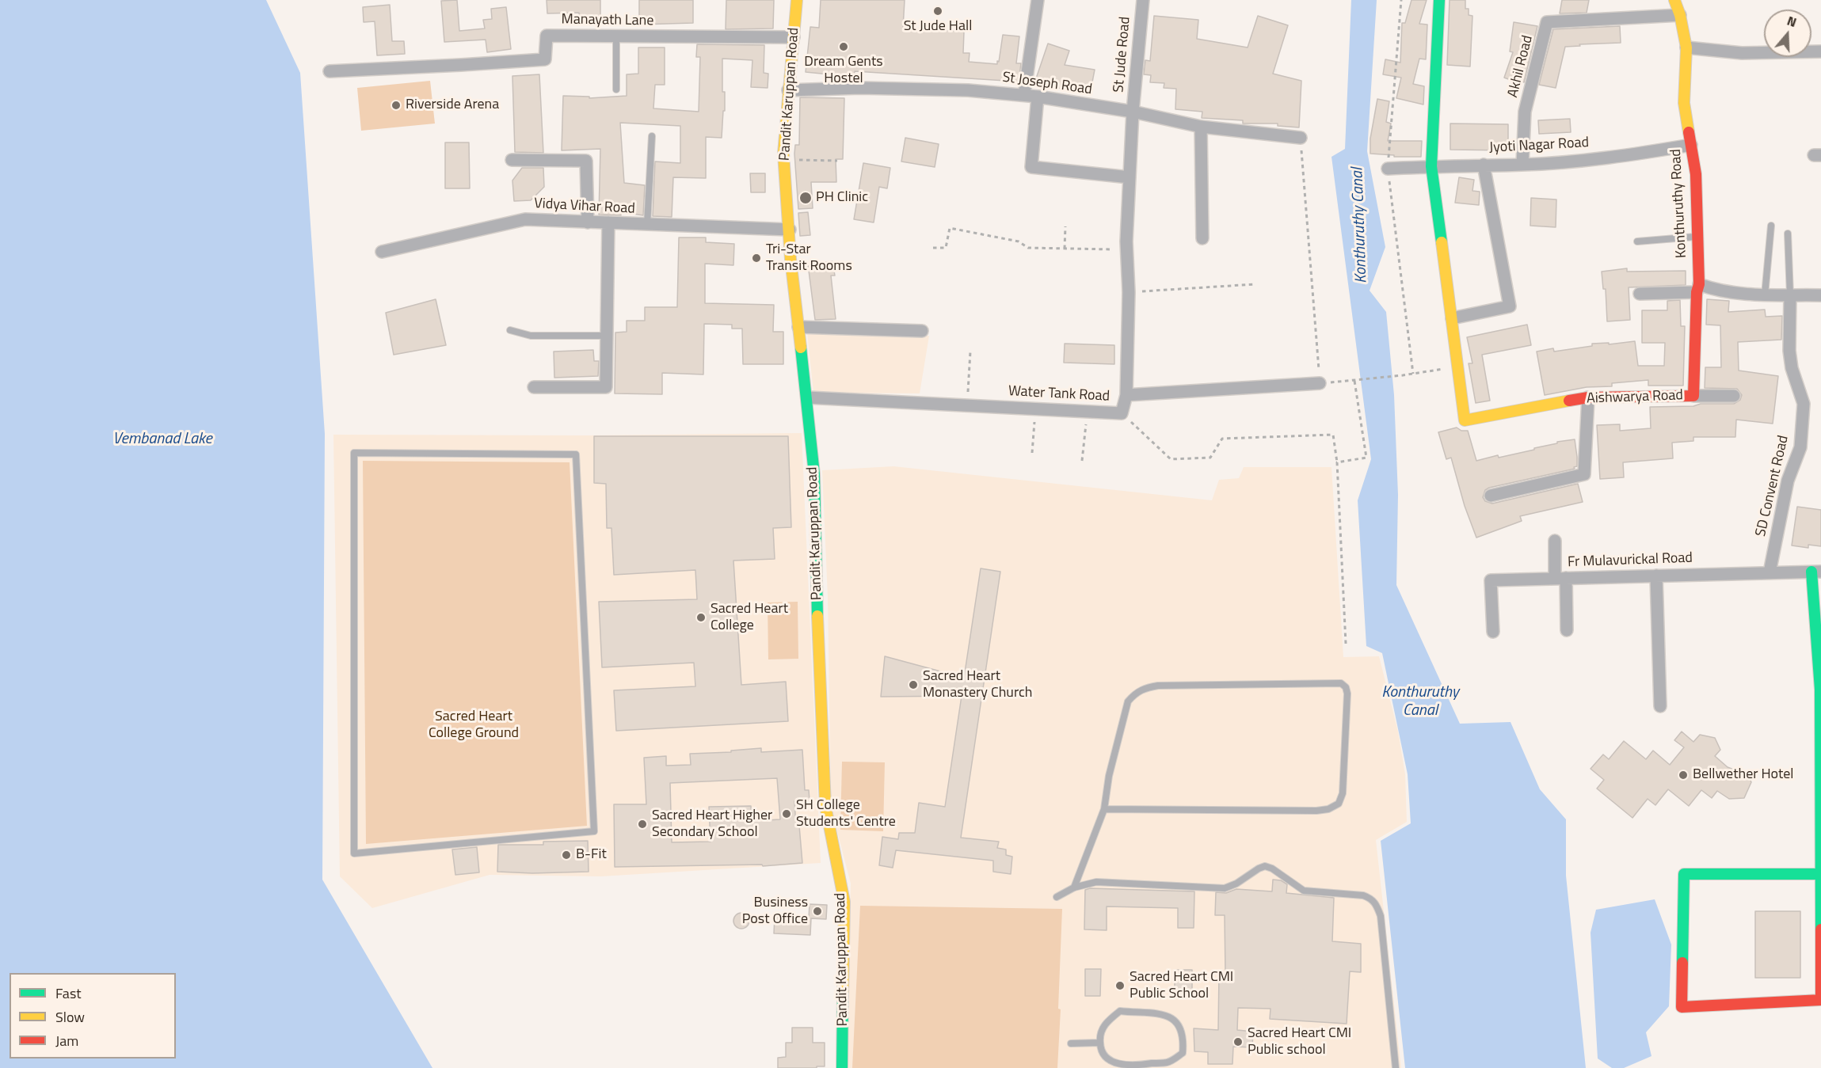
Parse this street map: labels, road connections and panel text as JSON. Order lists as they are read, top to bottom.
{
  "streets": {
    "street": [
      "Manayath Lane",
      "St Jude Road",
      "Akhil Road",
      "St Joseph Road",
      "Pandit Karuppan Road",
      "Jyoti Nagar Road",
      "Konthuruthy Road",
      "Vidya Vihar Road",
      "Water Tank Road",
      "Aishwarya Road",
      "SD Convent Road",
      "Fr Mulavurickal Road"
    ]
  },
  "crossings": [
    ["Manayath Lane", "Pandit Karuppan Road"],
    ["St Jude Road", "St Joseph Road"],
    ["St Jude Road", "Water Tank Road"],
    ["Akhil Road", "Jyoti Nagar Road"],
    ["Akhil Road", "Konthuruthy Road"],
    ["St Joseph Road", "Pandit Karuppan Road"],
    ["St Joseph Road", "Water Tank Road"],
    ["Pandit Karuppan Road", "Vidya Vihar Road"],
    ["Pandit Karuppan Road", "Water Tank Road"],
    ["Jyoti Nagar Road", "Konthuruthy Road"],
    ["Konthuruthy Road", "Aishwarya Road"],
    ["SD Convent Road", "Fr Mulavurickal Road"]
  ],
  "water": ["Konthuruthy Canal", "Vembanad Lake"],
  "parks": ["Sacred Heart College Ground"],
  "places": [
    "St Jude Hall",
    "Dream Gents Hostel",
    "Riverside Arena",
    "PH Clinic",
    "Tri-Star Transit Rooms",
    "Sacred Heart College",
    "Sacred Heart Monastery Church",
    "Bellwether Hotel",
    "SH College Students' Centre",
    "Sacred Heart Higher Secondary School",
    "B-Fit",
    "Business Post Office",
    "Sacred Heart CMI Public School",
    "Sacred Heart CMI Public school"
  ],
  "legend": ["Fast", "Slow", "Jam"],
  "north": "top"
}
